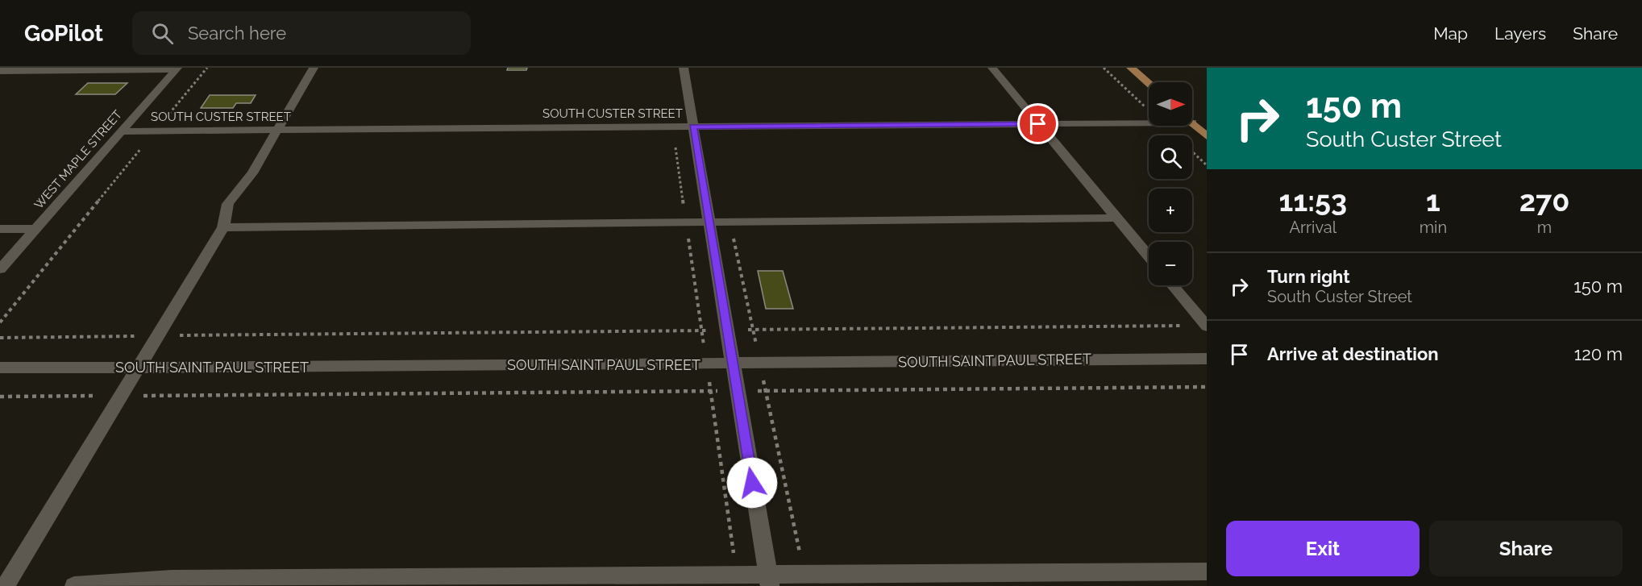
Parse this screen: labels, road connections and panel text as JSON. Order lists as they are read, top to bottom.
{
  "streets": {
    "street": ["SOUTH CUSTER STREET", "WEST MAPLE STREET", "SOUTH SAINT PAUL STREET"]
  },
  "crossings": [
    ["SOUTH CUSTER STREET", "WEST MAPLE STREET"]
  ],
  "north": "right",
  "page": {
    "header": "GoPilot",
    "search": "Search here",
    "nav": ["Map", "Layers", "Share"],
    "turn": ["150 m", "South Custer Street"],
    "map_buttons": ["+", "−"],
    "eta": [
      "11:53",
      "Arrival",
      "1",
      "min",
      "270",
      "m"
    ],
    "list": [
      {
        "name": "Turn right",
        "note": "South Custer Street",
        "value": "150 m"
      },
      {
        "name": "Arrive at destination",
        "value": "120 m"
      }
    ],
    "buttons": ["Exit", "Share"]
  }
}
